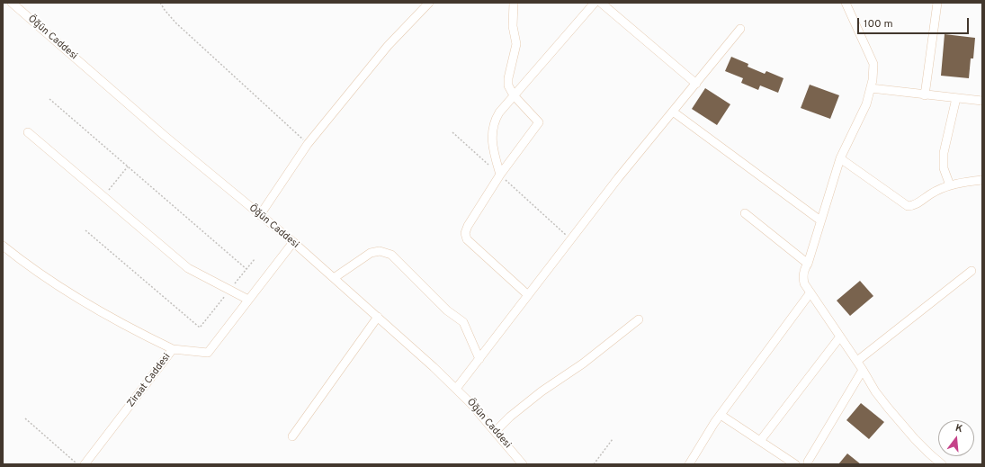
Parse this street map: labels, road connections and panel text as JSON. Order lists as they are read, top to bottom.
{
  "streets": {
    "street": ["Öğün Caddesi", "Ziraat Caddesi"]
  },
  "crossings": [
    ["Öğün Caddesi", "Ziraat Caddesi"]
  ],
  "scale_bar": "100 m",
  "north": "top"
}
